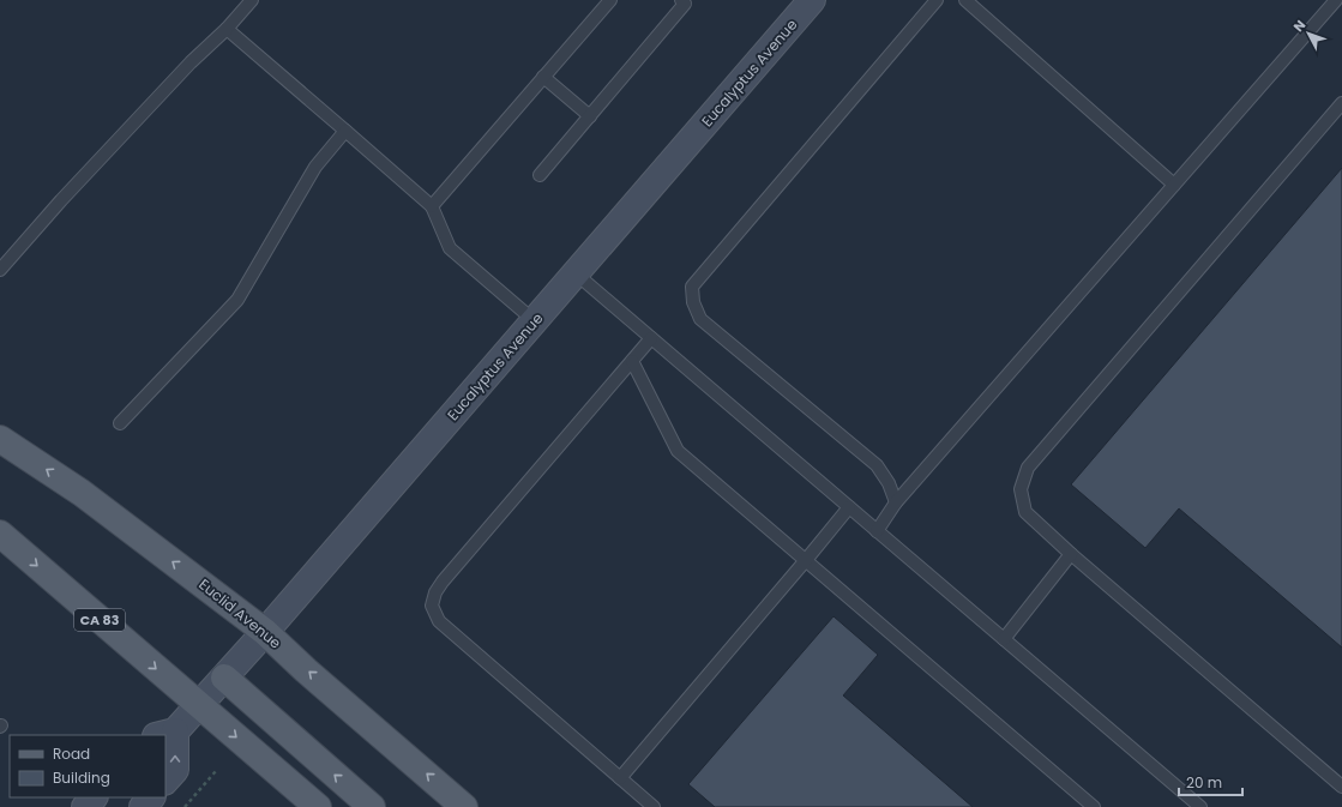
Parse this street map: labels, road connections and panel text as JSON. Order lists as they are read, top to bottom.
{
  "streets": {
    "main road": ["Euclid Avenue", "CA 83"],
    "street": ["Eucalyptus Avenue"]
  },
  "crossings": [
    ["Eucalyptus Avenue", "Euclid Avenue"],
    ["Eucalyptus Avenue", "CA 83"]
  ],
  "legend": ["Road", "Building"],
  "scale_bar": "20 m",
  "north": "top left"
}
